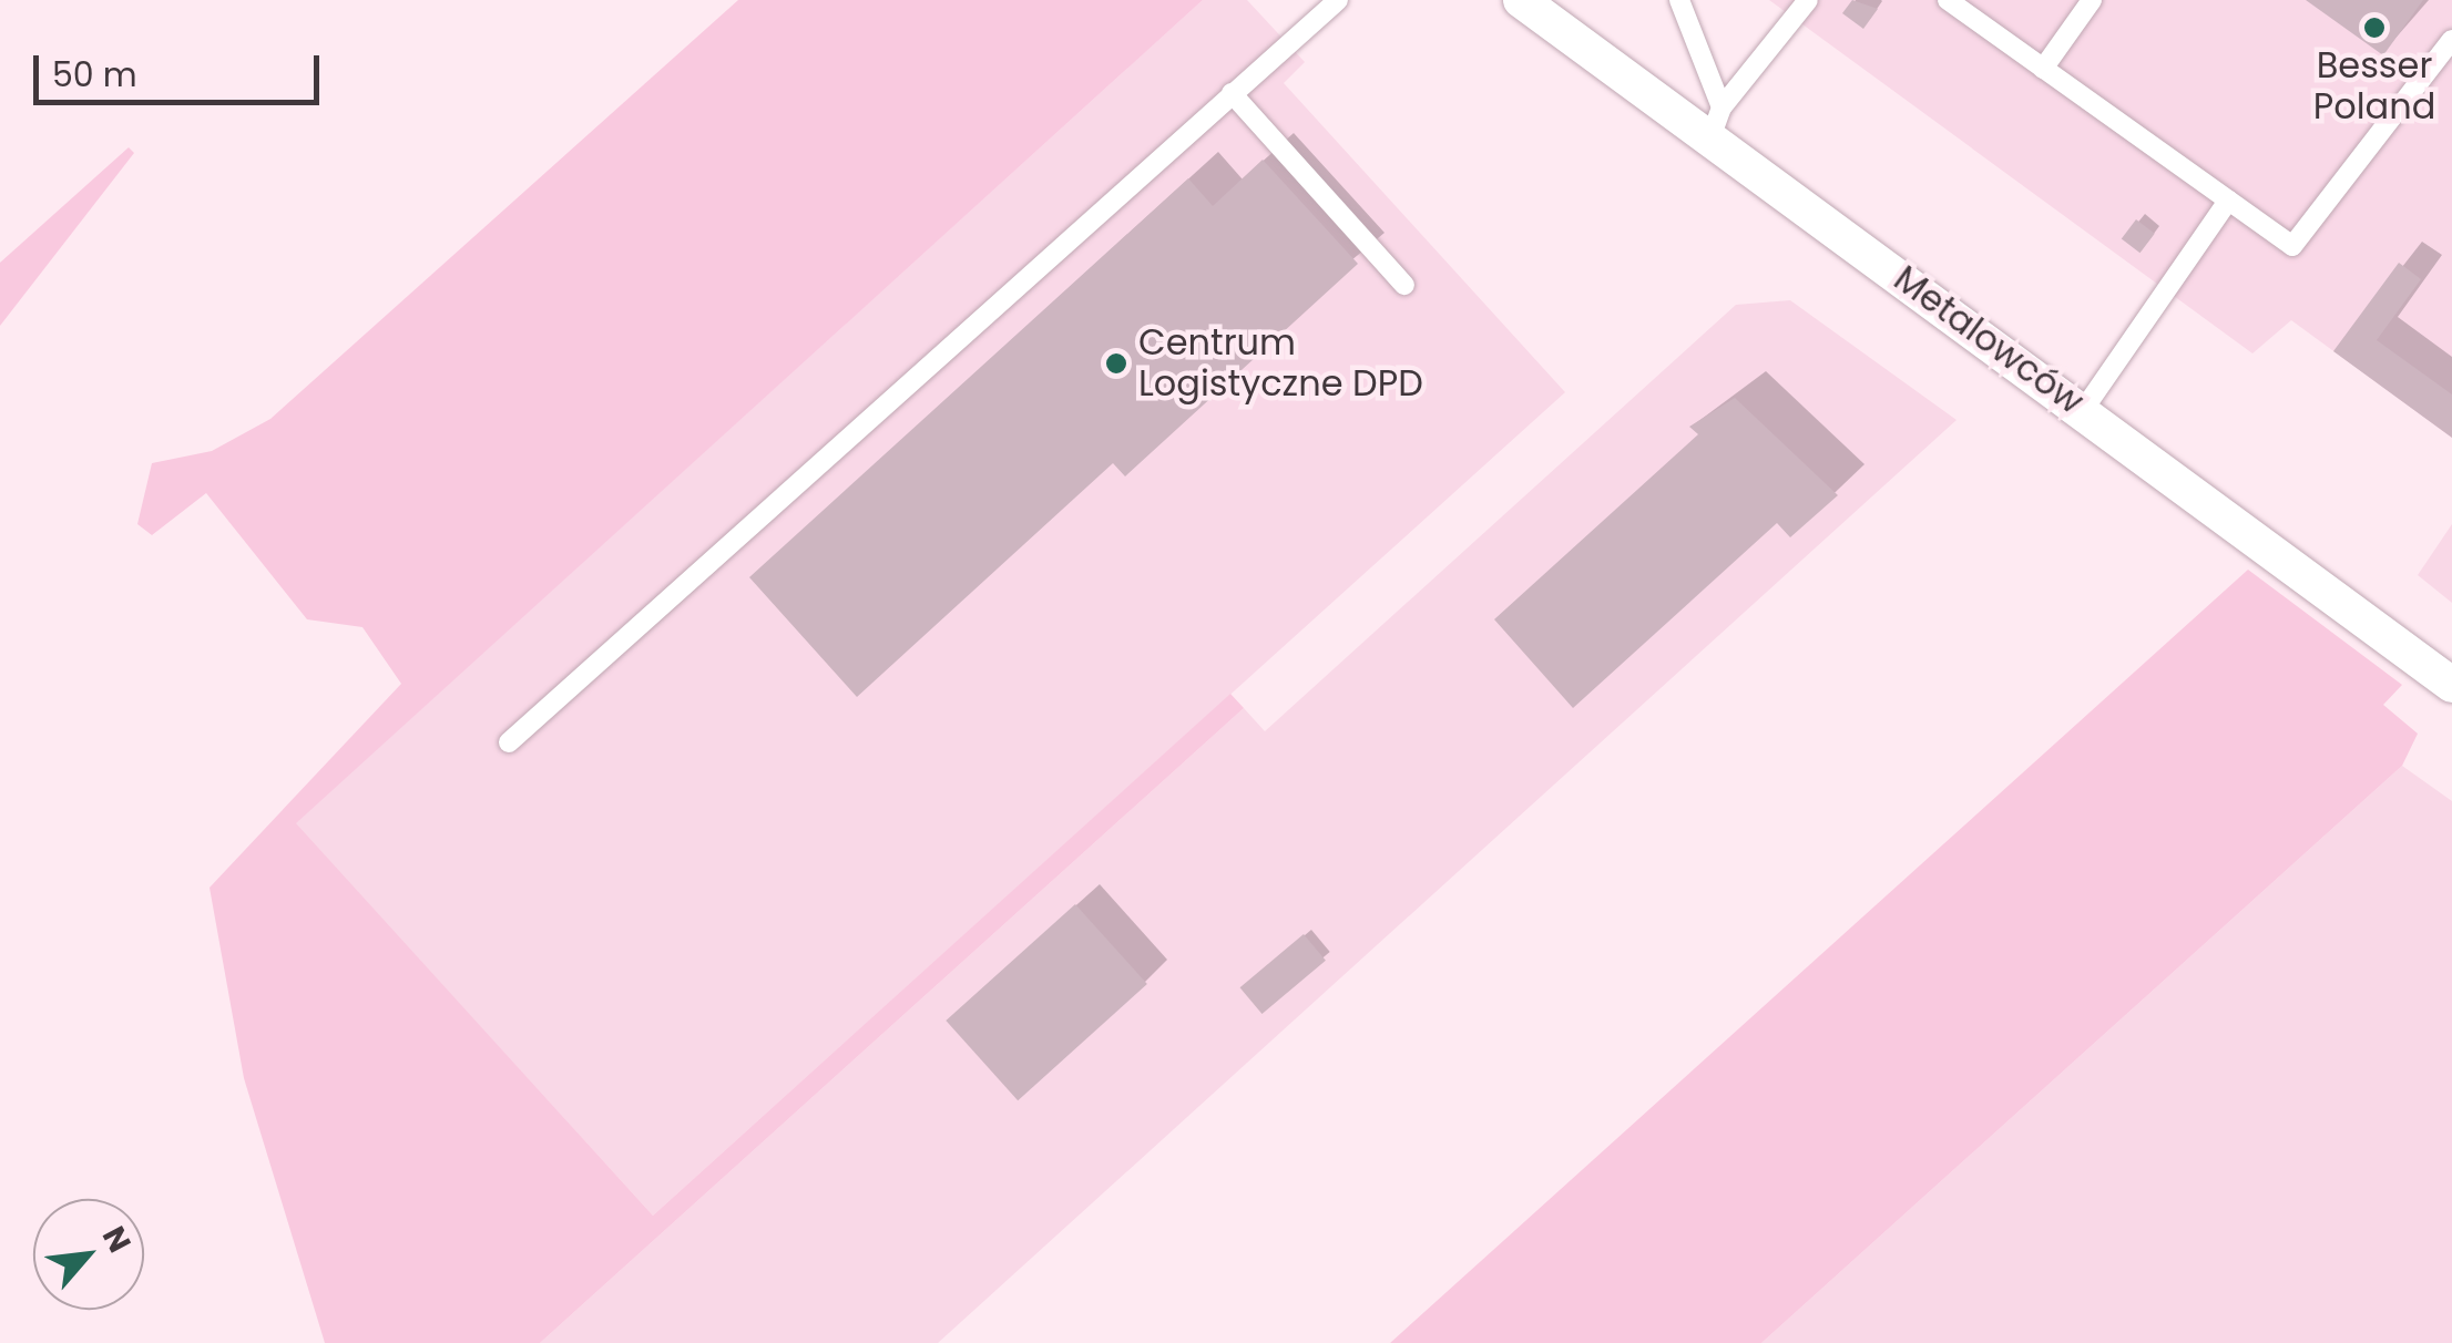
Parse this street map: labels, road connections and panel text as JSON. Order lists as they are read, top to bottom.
{
  "streets": {
    "street": ["Metalowców"]
  },
  "places": ["Besser Poland", "Centrum Logistyczne DPD"],
  "scale_bar": "50 m",
  "north": "top right"
}
